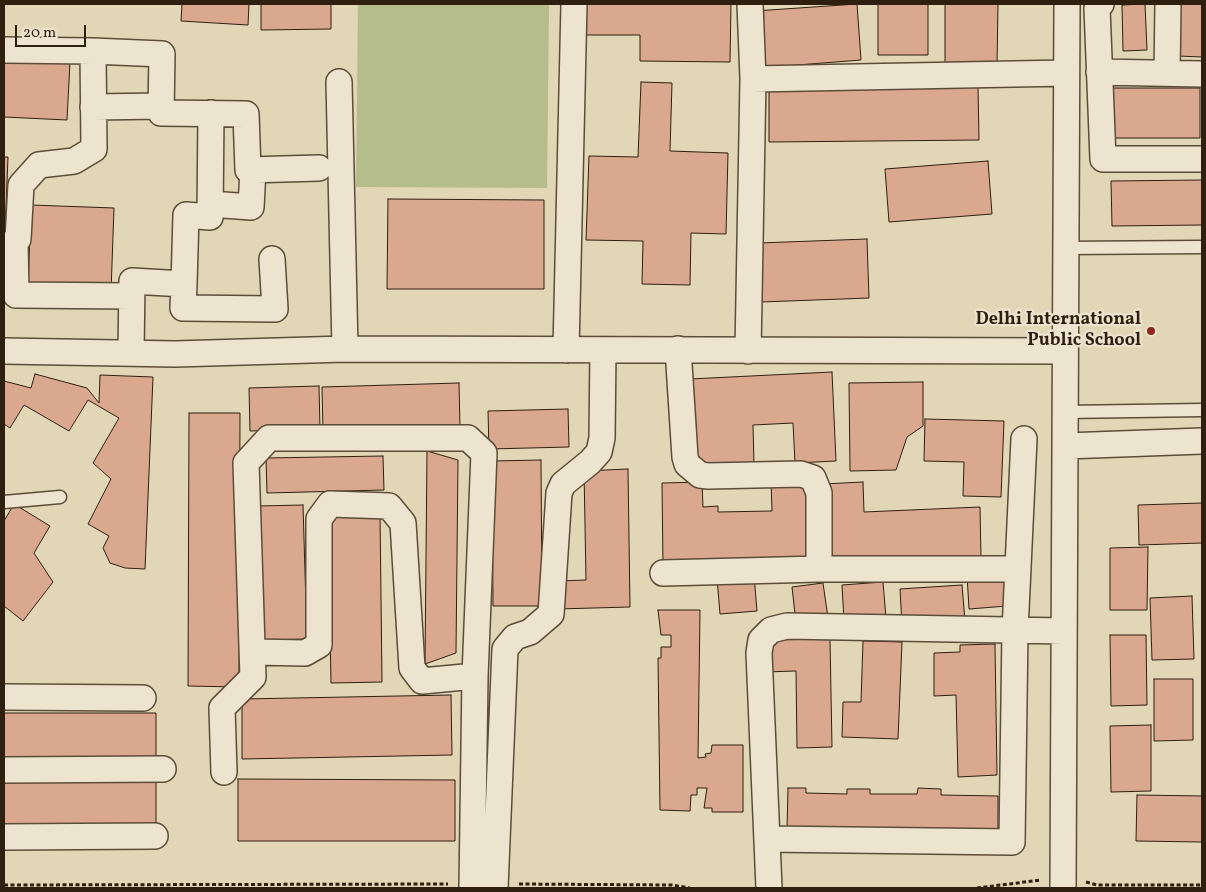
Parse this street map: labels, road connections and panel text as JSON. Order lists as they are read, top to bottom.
{
  "places": ["Delhi International Public School"],
  "scale_bar": "20 m"
}
